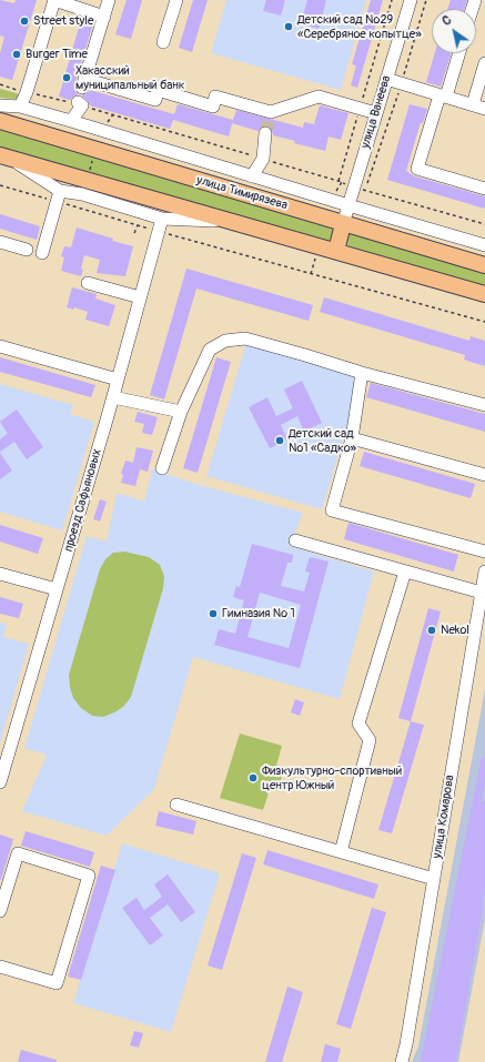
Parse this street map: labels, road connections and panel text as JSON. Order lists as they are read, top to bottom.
{
  "streets": {
    "main road": ["улица Тимирязева"],
    "street": ["улица Ванеева", "проезд Сафьяновых", "улица Комарова"]
  },
  "crossings": [
    ["улица Ванеева", "улица Тимирязева"]
  ],
  "places": [
    "Street style",
    "Детский сад №29 «Серебряное копытце»",
    "Burger Time",
    "Хакасский муниципальный банк",
    "Детский сад №1 «Cадко»",
    "Гимназия № 1",
    "Nekol",
    "Физкультурно-спортивный центр Южный"
  ],
  "north": "top left"
}
